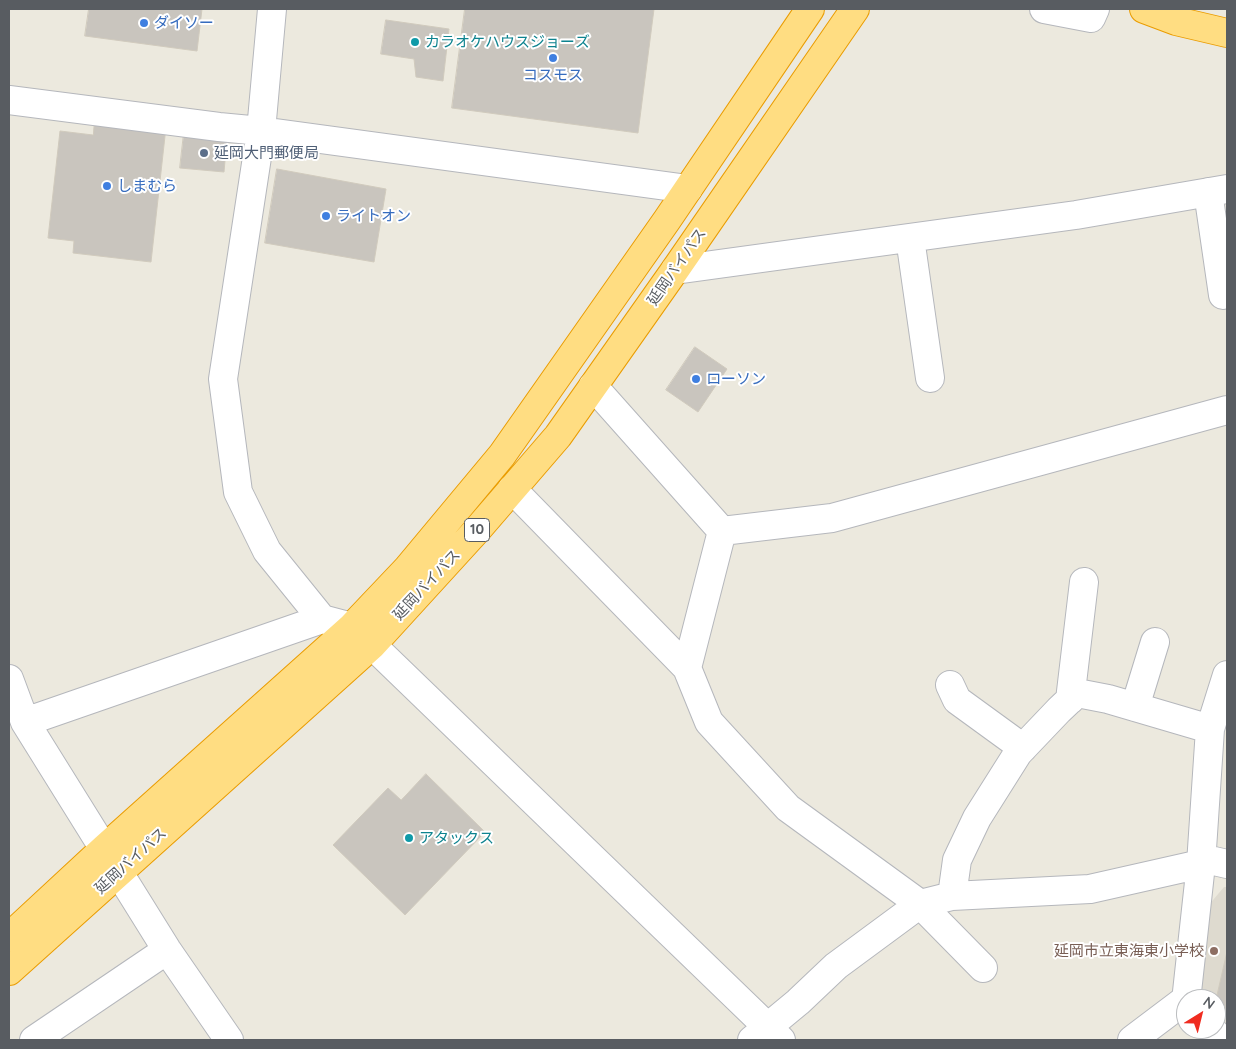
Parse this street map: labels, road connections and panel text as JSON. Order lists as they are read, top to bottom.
{
  "streets": {
    "highway": ["延岡バイパス", "10"]
  },
  "places": [
    "ダイソー",
    "カラオケハウスジョーズ",
    "コスモス",
    "延岡大門郵便局",
    "しまむら",
    "ライトオン",
    "ローソン",
    "アタックス",
    "延岡市立東海東小学校"
  ],
  "north": "top right"
}
